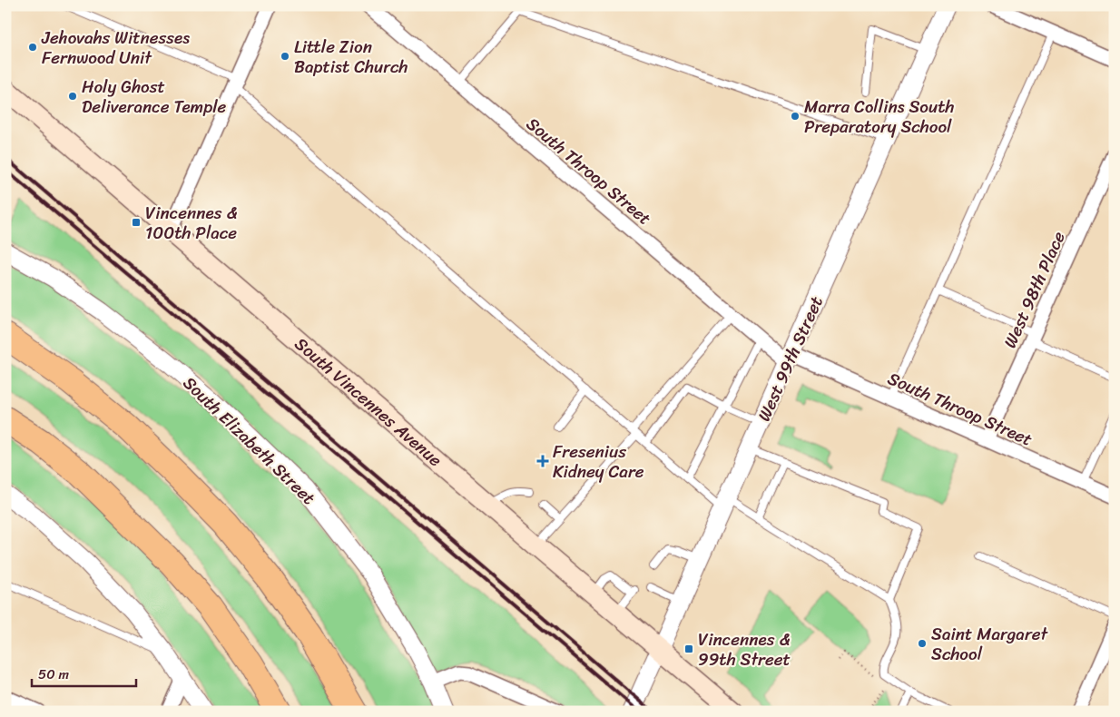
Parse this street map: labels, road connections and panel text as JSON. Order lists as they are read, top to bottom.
{
  "streets": {
    "main road": ["South Vincennes Avenue"],
    "street": [
      "South Throop Street",
      "West 98th Place",
      "West 99th Street",
      "South Elizabeth Street"
    ]
  },
  "crossings": [
    ["South Throop Street", "West 98th Place"],
    ["South Throop Street", "West 99th Street"],
    ["West 99th Street", "South Vincennes Avenue"]
  ],
  "places": {
    "other": [
      "Jehovahs Witnesses Fernwood Unit",
      "Little Zion Baptist Church",
      "Holy Ghost Deliverance Temple",
      "Marra Collins South Preparatory School",
      "Saint Margaret School"
    ],
    "transit": ["Vincennes & 100th Place", "Vincennes & 99th Street"],
    "health": ["Fresenius Kidney Care"]
  },
  "scale_bar": "50 m"
}
